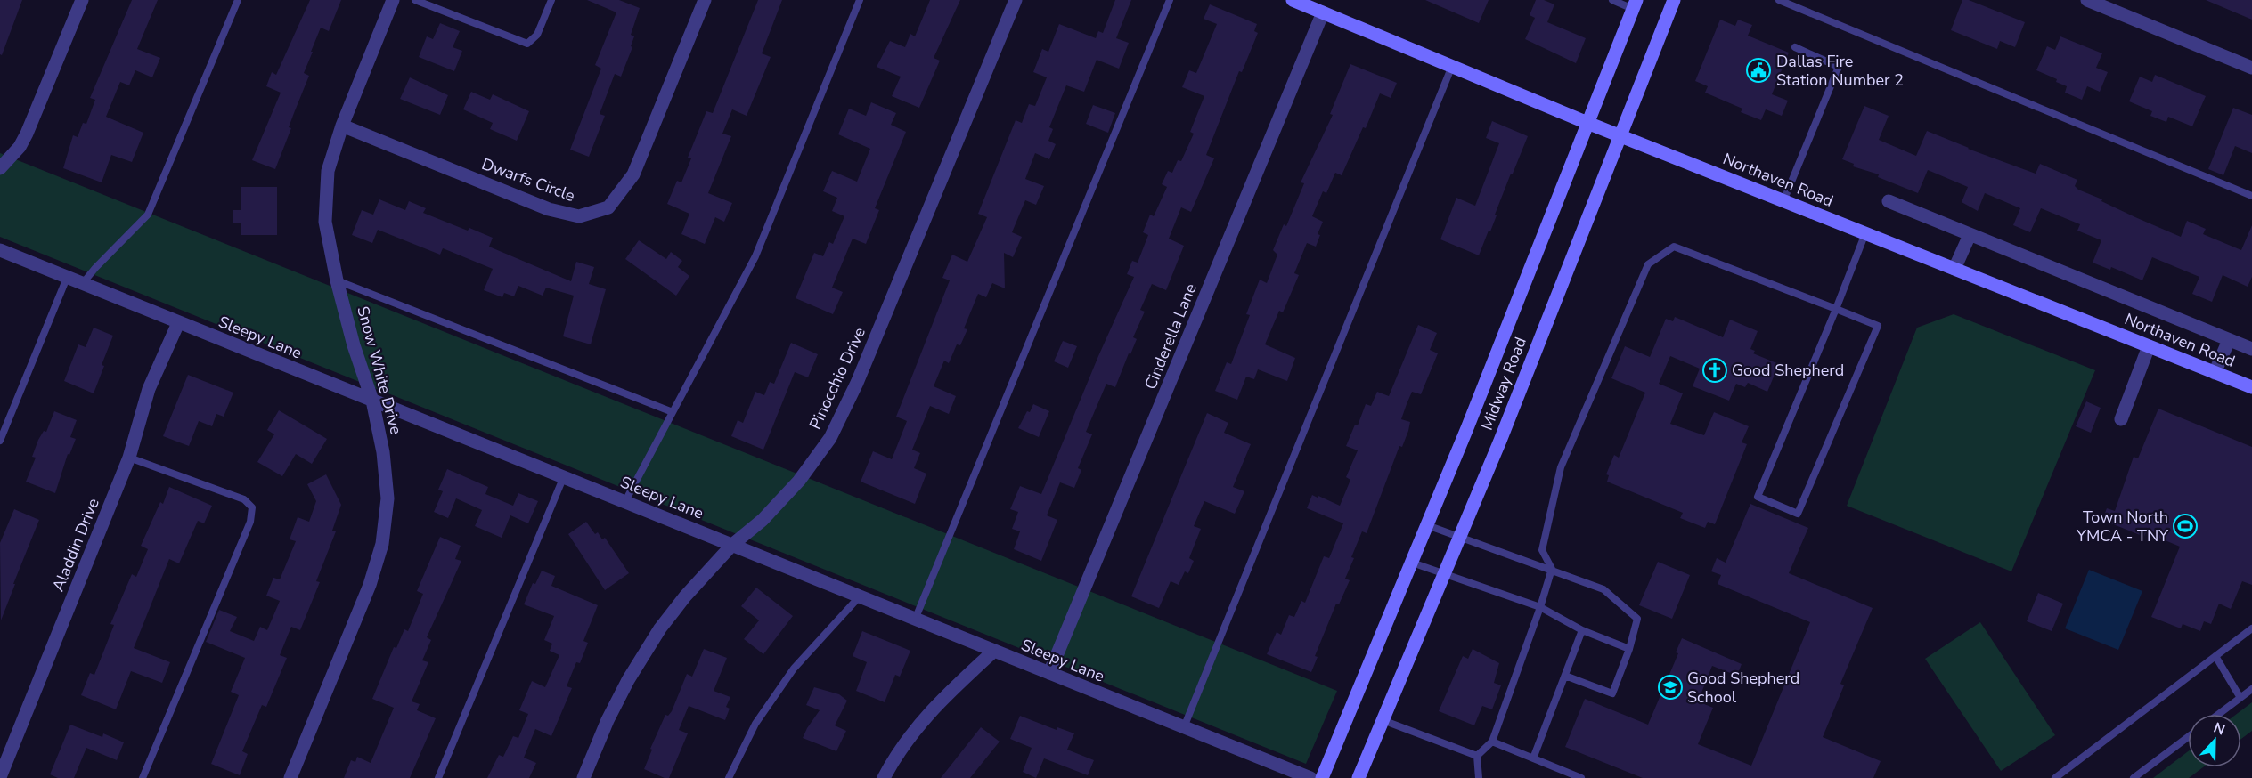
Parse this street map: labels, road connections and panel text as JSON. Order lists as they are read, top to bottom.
{
  "streets": {
    "main road": ["Northaven Road", "Midway Road"],
    "street": [
      "Dwarfs Circle",
      "Cinderella Lane",
      "Sleepy Lane",
      "Snow White Drive",
      "Pinocchio Drive",
      "Aladdin Drive"
    ]
  },
  "crossings": [
    ["Dwarfs Circle", "Snow White Drive"],
    ["Northaven Road", "Cinderella Lane"],
    ["Northaven Road", "Midway Road"],
    ["Cinderella Lane", "Sleepy Lane"],
    ["Sleepy Lane", "Snow White Drive"],
    ["Sleepy Lane", "Pinocchio Drive"],
    ["Sleepy Lane", "Aladdin Drive"]
  ],
  "places": {
    "public building": ["Dallas Fire Station Number 2"],
    "church": ["Good Shepherd"],
    "sports": ["Town North YMCA - TNY"],
    "school or university": ["Good Shepherd School"]
  },
  "north": "top"
}
